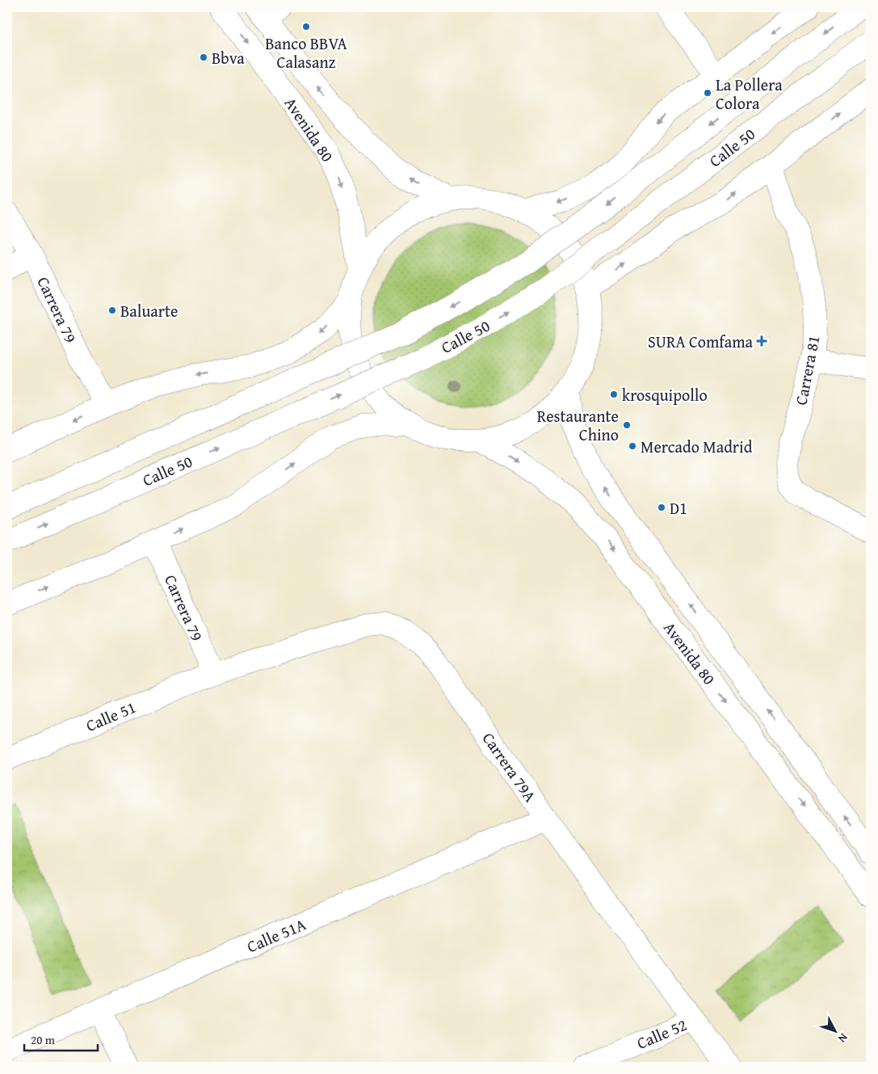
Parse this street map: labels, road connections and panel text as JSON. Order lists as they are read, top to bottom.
{
  "streets": {
    "main road": [
      "Avenida 80",
      "Calle 50",
      "Carrera 79",
      "Carrera 81",
      "Calle 51",
      "Carrera 79A",
      "Calle 51A",
      "Calle 52"
    ]
  },
  "crossings": [
    ["Carrera 79", "Calle 51"],
    ["Carrera 79", "Carrera 79A"],
    ["Calle 51", "Carrera 79A"],
    ["Carrera 79A", "Calle 51A"],
    ["Carrera 79A", "Calle 52"]
  ],
  "places": {
    "other": [
      "Banco BBVA Calasanz",
      "Bbva",
      "La Pollera Colora",
      "Baluarte",
      "krosquipollo",
      "Restaurante Chino",
      "Mercado Madrid",
      "D1"
    ],
    "health": ["SURA Comfama"]
  },
  "scale_bar": "20 m",
  "north": "bottom right"
}
